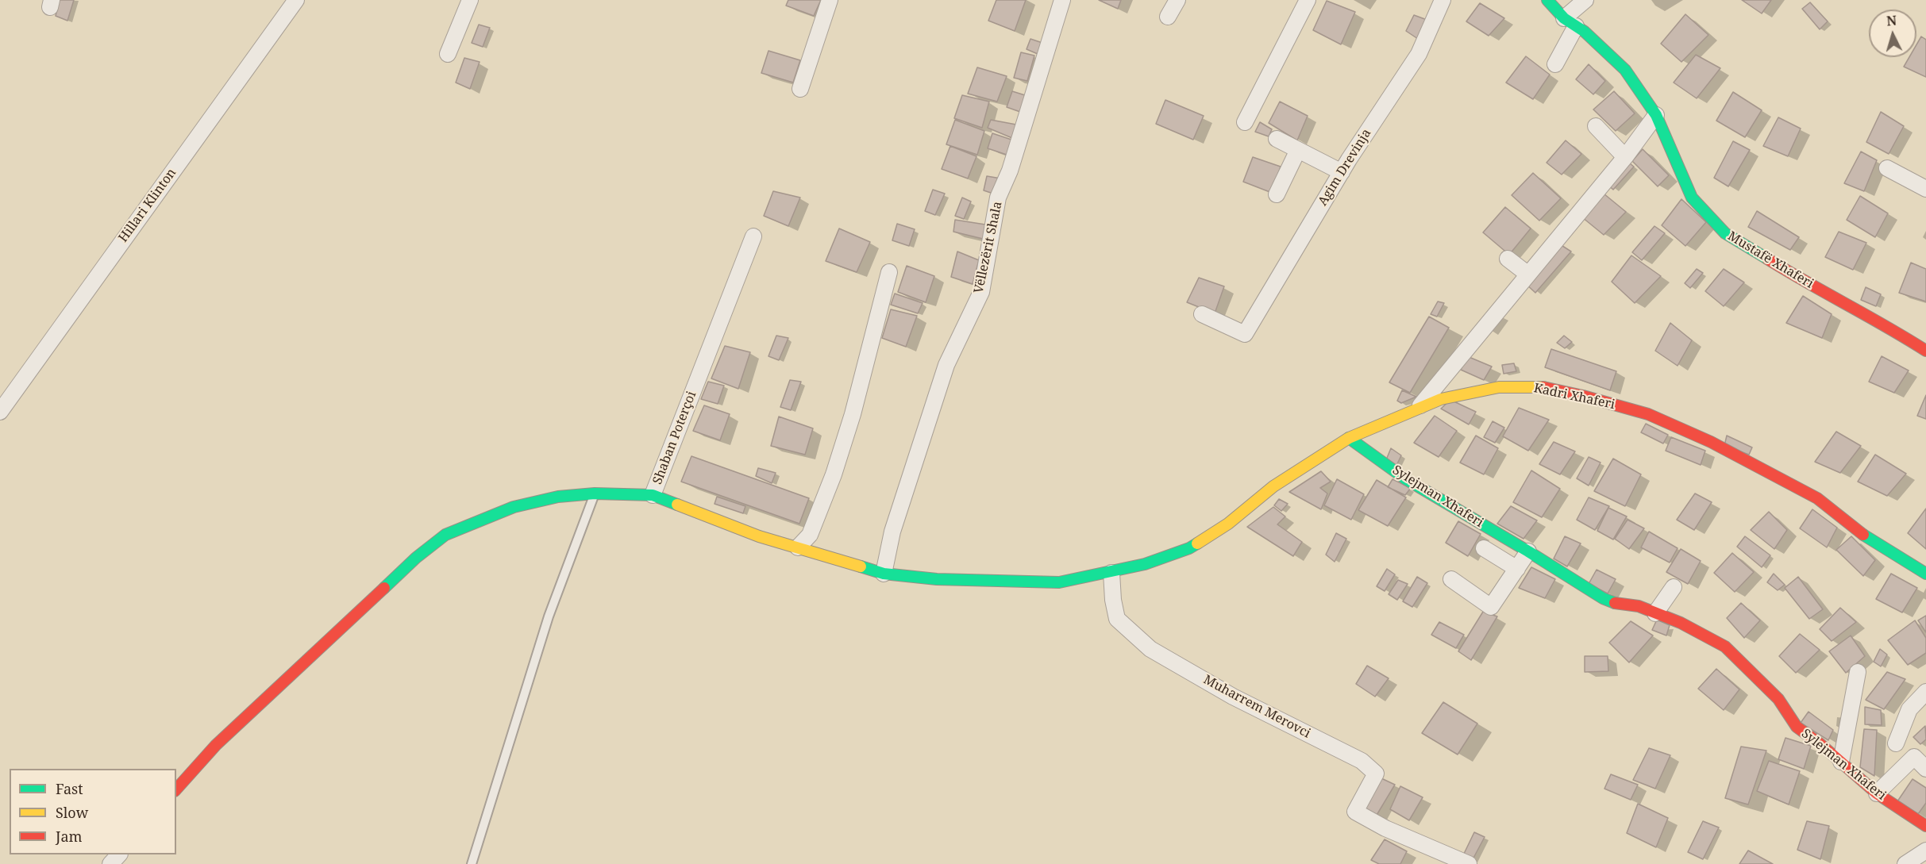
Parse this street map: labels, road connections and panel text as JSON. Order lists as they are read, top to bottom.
{
  "streets": {
    "street": [
      "Agim Drevinja",
      "Hillari Klinton",
      "Vëllezërit Shala",
      "Mustafë Xhaferi",
      "Kadri Xhaferi",
      "Shaban Poterçoi",
      "Sylejman Xhaferi",
      "Muharrem Merovci"
    ]
  },
  "crossings": [
    ["Vëllezërit Shala", "Shaban Poterçoi"],
    ["Kadri Xhaferi", "Shaban Poterçoi"],
    ["Kadri Xhaferi", "Sylejman Xhaferi"],
    ["Kadri Xhaferi", "Muharrem Merovci"],
    ["Shaban Poterçoi", "Muharrem Merovci"]
  ],
  "legend": ["Fast", "Slow", "Jam"],
  "north": "top"
}
